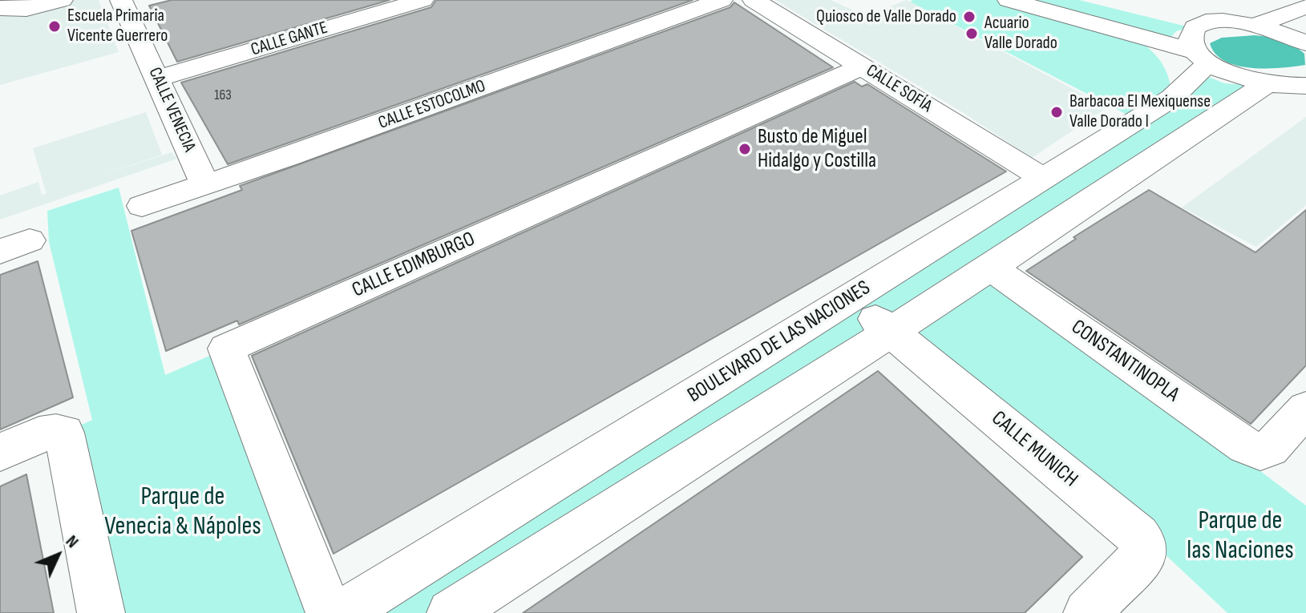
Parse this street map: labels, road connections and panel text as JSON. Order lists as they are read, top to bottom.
{
  "streets": {
    "street": [
      "CALLE GANTE",
      "CALLE SOFÍA",
      "CALLE ESTOCOLMO",
      "CALLE VENECIA",
      "CALLE EDIMBURGO",
      "BOULEVARD DE LAS NACIONES",
      "CONSTANTINOPLA",
      "CALLE MUNICH"
    ]
  },
  "crossings": [
    ["CALLE GANTE", "CALLE VENECIA"],
    ["CALLE SOFÍA", "CALLE EDIMBURGO"],
    ["CALLE SOFÍA", "BOULEVARD DE LAS NACIONES"],
    ["CALLE ESTOCOLMO", "CALLE VENECIA"],
    ["BOULEVARD DE LAS NACIONES", "CALLE MUNICH"]
  ],
  "parks": ["Parque de Venecia & Nápoles", "Parque de las Naciones"],
  "places": [
    "Quiosco de Valle Dorado",
    "Escuela Primaria Vicente Guerrero",
    "Acuario Valle Dorado",
    "Barbacoa El Mexiquense Valle Dorado I",
    "Busto de Miguel Hidalgo y Costilla"
  ],
  "house_numbers": ["163"],
  "north": "top right"
}
